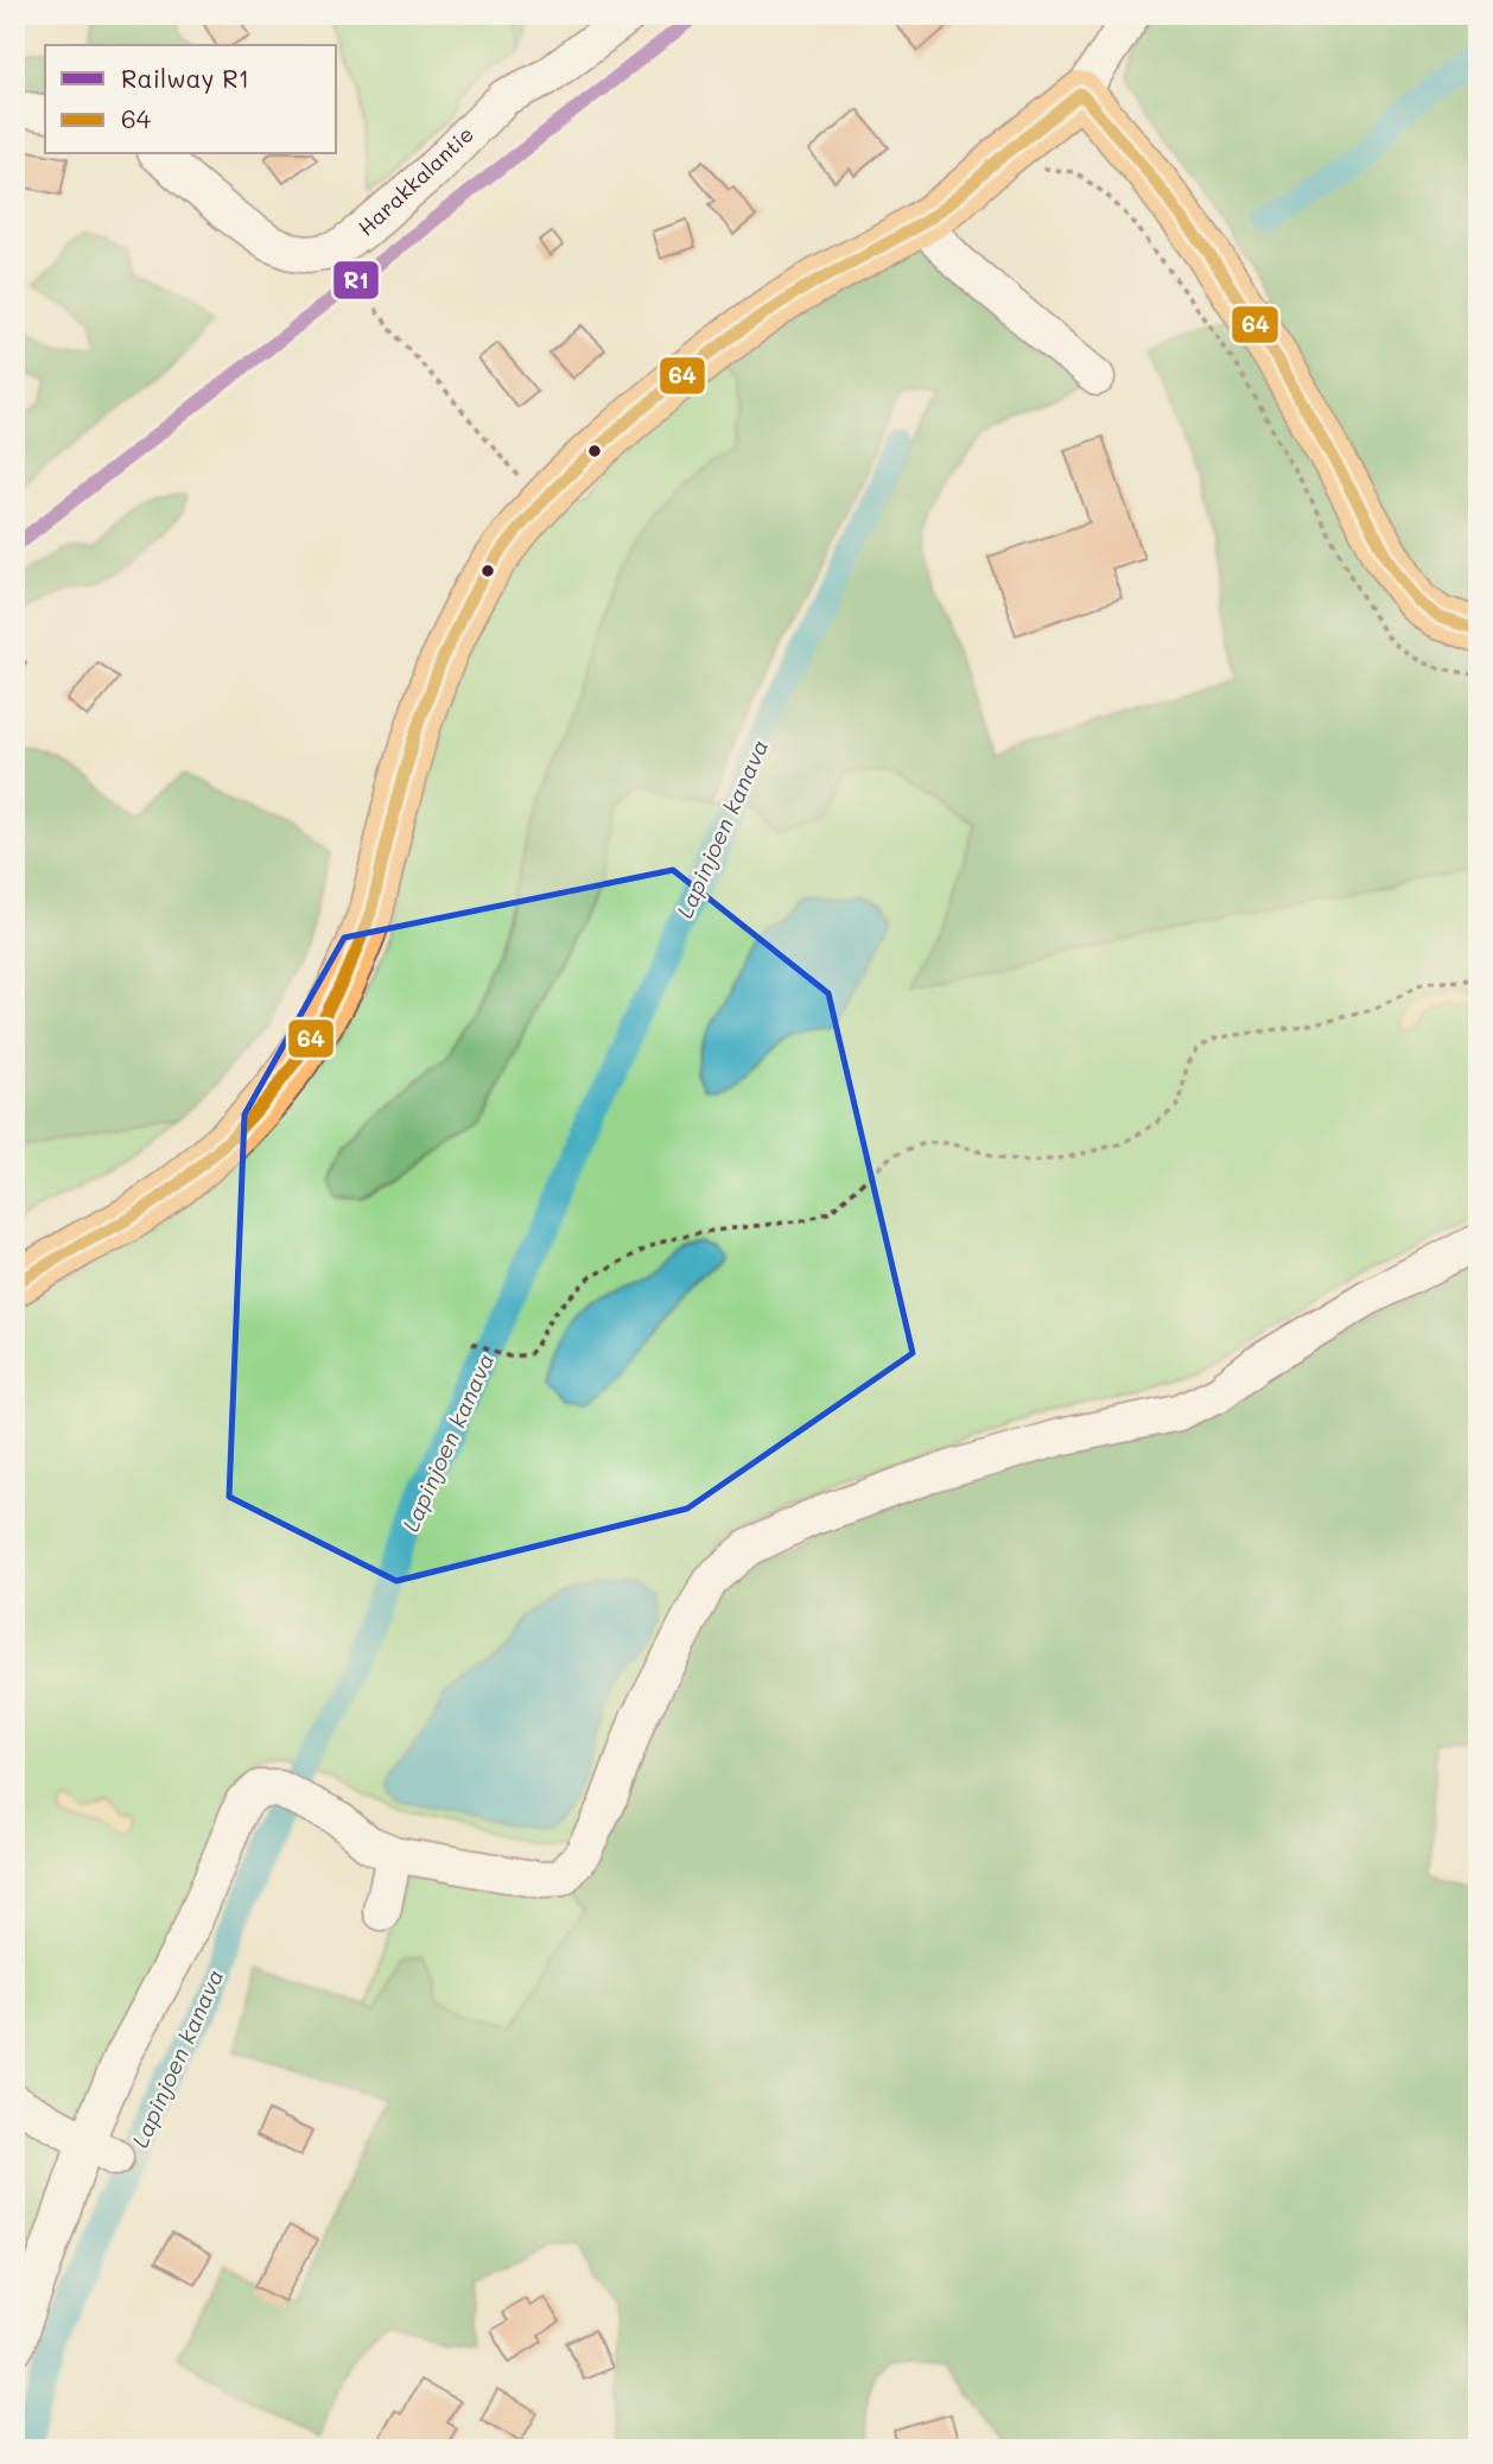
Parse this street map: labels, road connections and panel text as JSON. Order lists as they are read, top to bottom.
{
  "streets": {
    "street": ["Harakkalantie"]
  },
  "water": ["Lapinjoen kanava"],
  "lines": ["rail line R1", "transit line 64"],
  "legend": ["Railway R1", "64"]
}
